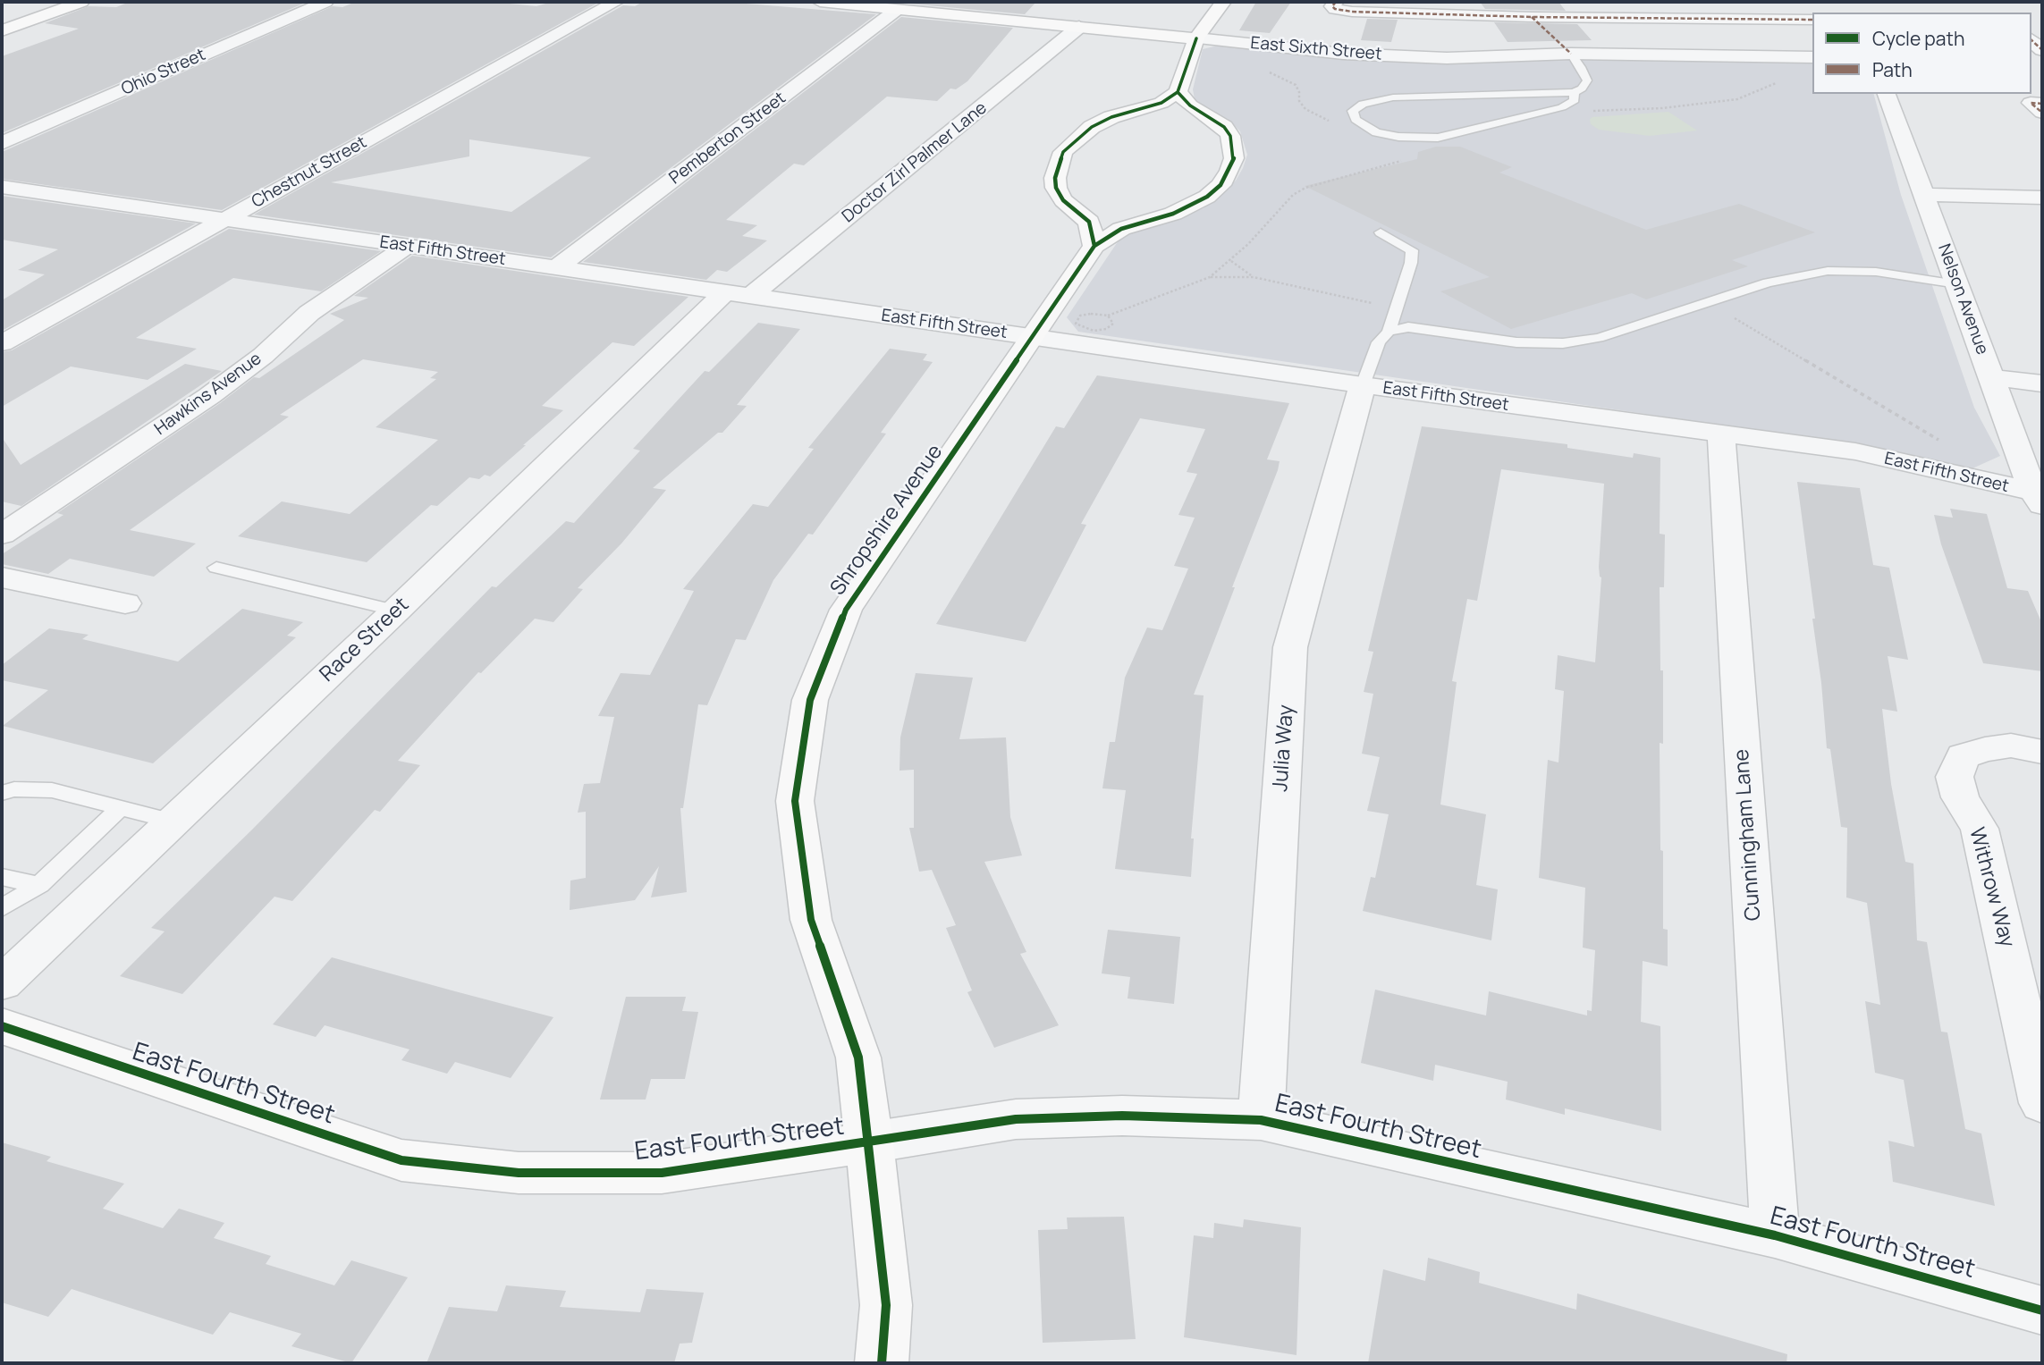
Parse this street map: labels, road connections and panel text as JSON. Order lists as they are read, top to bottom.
{
  "streets": {
    "street": [
      "East Sixth Street",
      "Ohio Street",
      "Pemberton Street",
      "Doctor Zirl Palmer Lane",
      "Chestnut Street",
      "East Fifth Street",
      "Nelson Avenue",
      "Hawkins Avenue",
      "Shropshire Avenue",
      "Race Street",
      "Julia Way",
      "Cunningham Lane",
      "Withrow Way",
      "East Fourth Street"
    ]
  },
  "crossings": [
    ["East Sixth Street", "Pemberton Street"],
    ["East Sixth Street", "Doctor Zirl Palmer Lane"],
    ["Pemberton Street", "East Fifth Street"],
    ["Doctor Zirl Palmer Lane", "East Fifth Street"],
    ["Doctor Zirl Palmer Lane", "Race Street"],
    ["Chestnut Street", "East Fifth Street"],
    ["East Fifth Street", "Nelson Avenue"],
    ["East Fifth Street", "Hawkins Avenue"],
    ["East Fifth Street", "Shropshire Avenue"],
    ["East Fifth Street", "Race Street"],
    ["East Fifth Street", "Julia Way"],
    ["East Fifth Street", "Cunningham Lane"],
    ["Shropshire Avenue", "East Fourth Street"],
    ["Julia Way", "East Fourth Street"],
    ["Cunningham Lane", "East Fourth Street"]
  ],
  "legend": ["Cycle path", "Path"]
}
